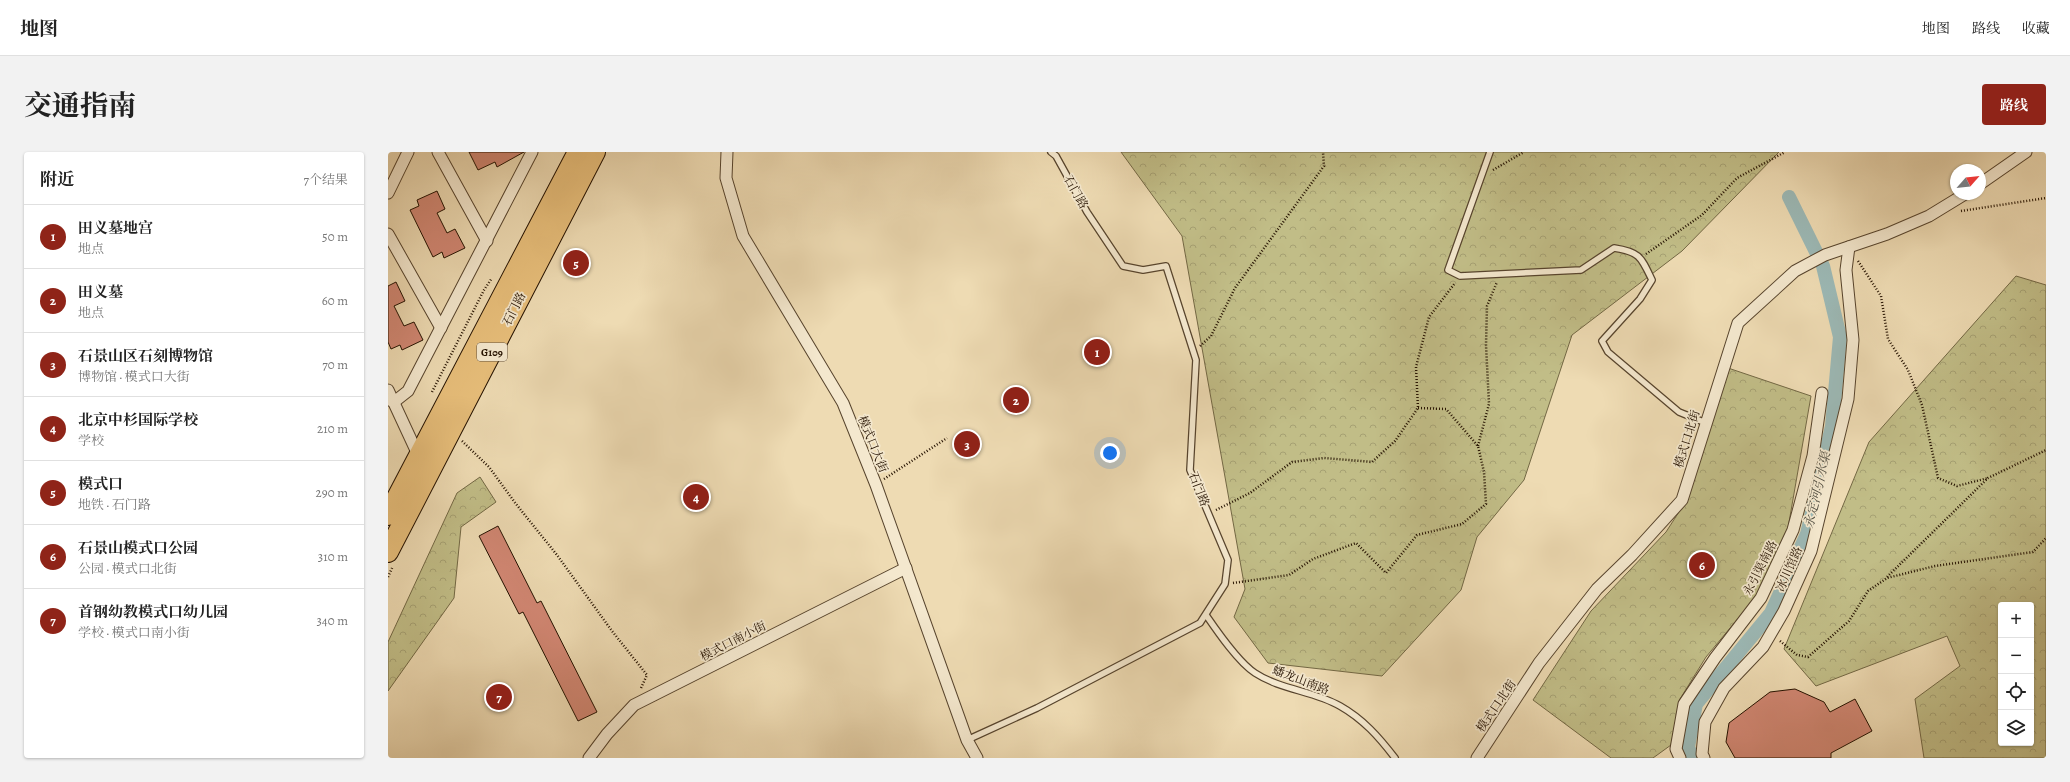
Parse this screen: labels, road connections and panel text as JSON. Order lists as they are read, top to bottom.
{
  "streets": {
    "highway": ["石门路", "G109"],
    "street": [
      "模式口北街",
      "模式口大街",
      "永引渠南路",
      "冰川馆路",
      "模式口南小街"
    ],
    "lane": ["蟠龙山南路"]
  },
  "crossings": [
    ["石门路", "模式口大街"],
    ["石门路", "蟠龙山南路"],
    ["模式口北街", "冰川馆路"],
    ["模式口大街", "模式口南小街"]
  ],
  "water": ["永定河引水渠"],
  "north": "top right",
  "page": {
    "header": "地图",
    "nav": ["地图", "路线", "收藏"],
    "title": "交通指南",
    "buttons": "路线",
    "heading": ["附近", "7个结果"],
    "list": [
      {
        "mark": "1",
        "name": "田义墓地宫",
        "note": "地点",
        "value": "50 m"
      },
      {
        "mark": "2",
        "name": "田义墓",
        "note": "地点",
        "value": "60 m"
      },
      {
        "mark": "3",
        "name": "石景山区石刻博物馆",
        "note": "博物馆 · 模式口大街",
        "value": "70 m"
      },
      {
        "mark": "4",
        "name": "北京中杉国际学校",
        "note": "学校",
        "value": "210 m"
      },
      {
        "mark": "5",
        "name": "模式口",
        "note": "地铁 · 石门路",
        "value": "290 m"
      },
      {
        "mark": "6",
        "name": "石景山模式口公园",
        "note": "公园 · 模式口北街",
        "value": "310 m"
      },
      {
        "mark": "7",
        "name": "首钢幼教模式口幼儿园",
        "note": "学校 · 模式口南小街",
        "value": "340 m"
      }
    ],
    "pins": [
      "5",
      "1",
      "2",
      "3",
      "4",
      "6",
      "7"
    ],
    "map_buttons": ["+", "−"]
  }
}
